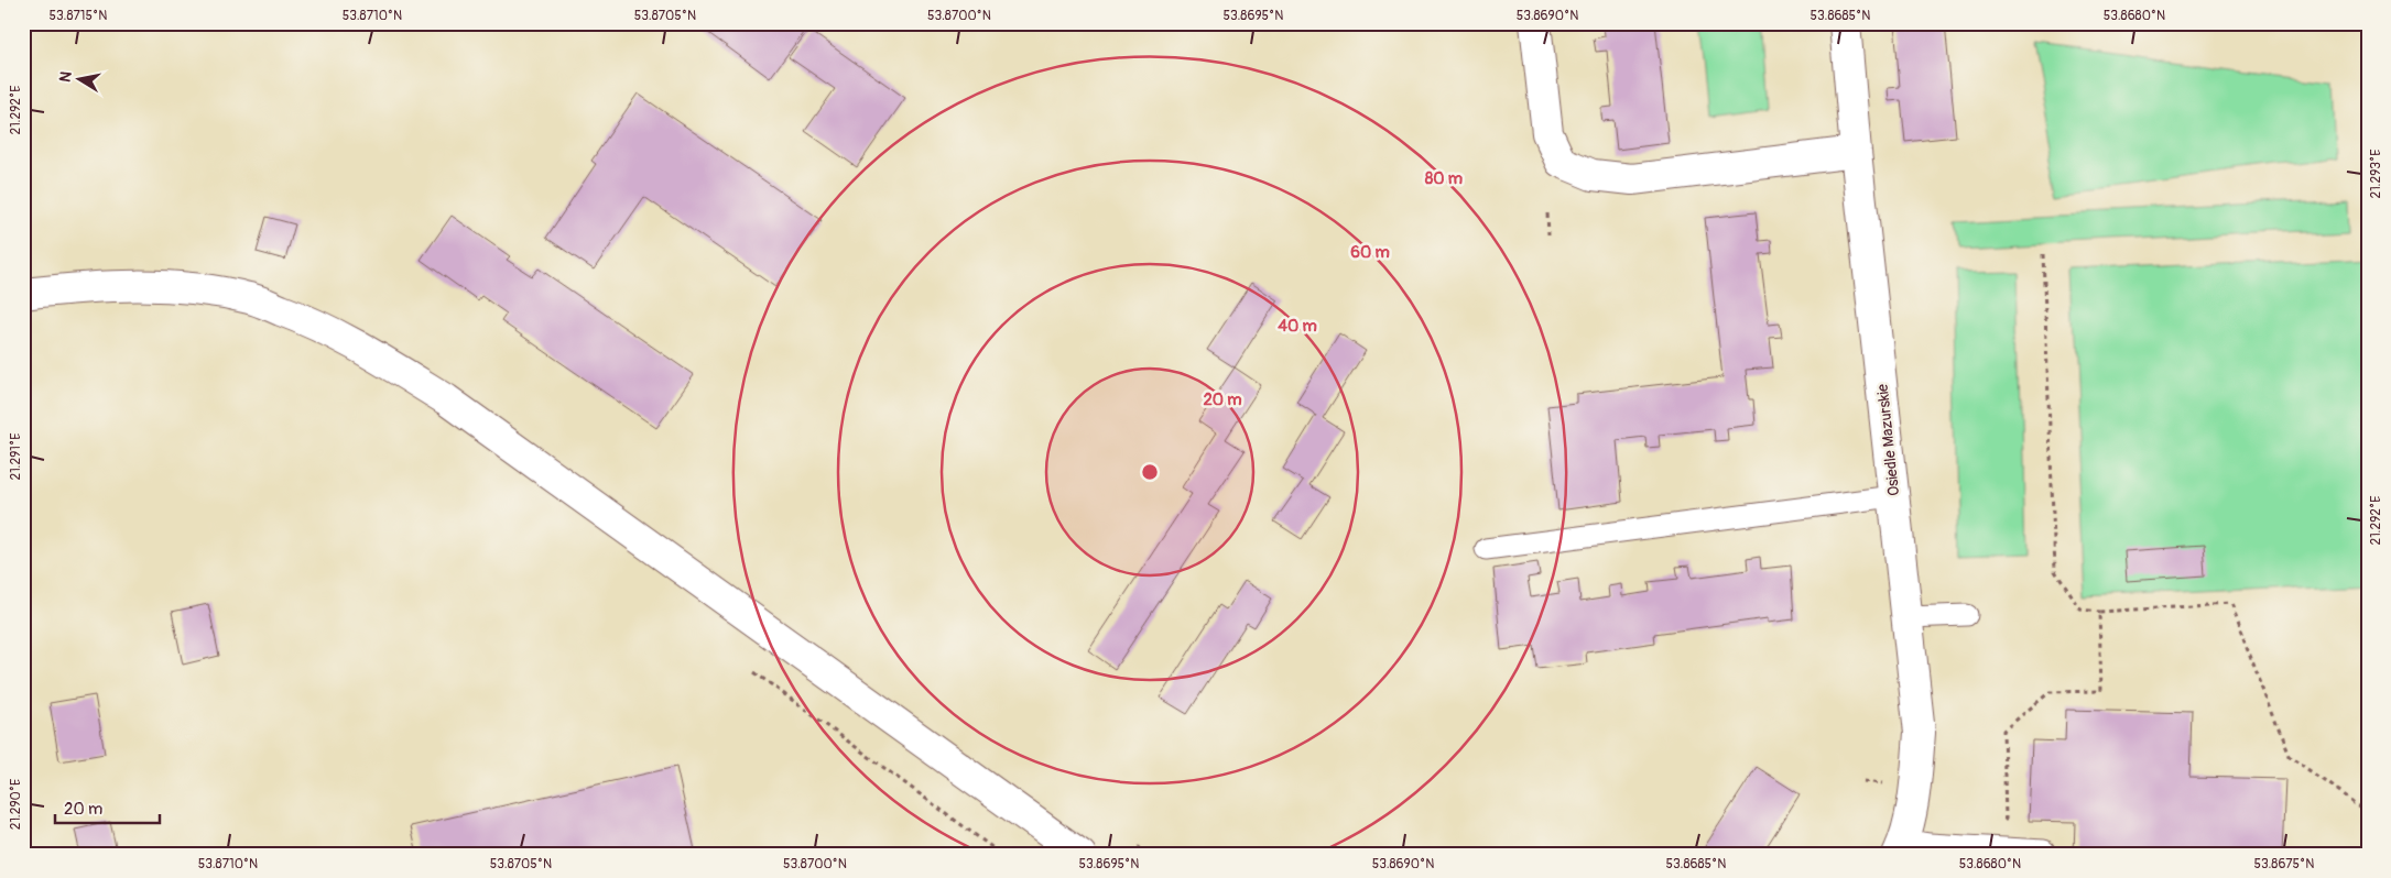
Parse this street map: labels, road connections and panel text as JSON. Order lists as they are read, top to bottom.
{
  "streets": {
    "street": ["Osiedle Mazurskie"]
  },
  "scale_bar": "20 m",
  "north": "left",
  "coordinates": [
    "53.8715°N",
    "53.8710°N",
    "53.8705°N",
    "53.8700°N",
    "53.8695°N",
    "53.8690°N",
    "53.8685°N",
    "53.8680°N",
    "21.292°E",
    "21.293°E",
    "21.291°E",
    "21.290°E",
    "53.8675°N"
  ],
  "rings": [
    "80 m",
    "60 m",
    "40 m",
    "20 m"
  ]
}
